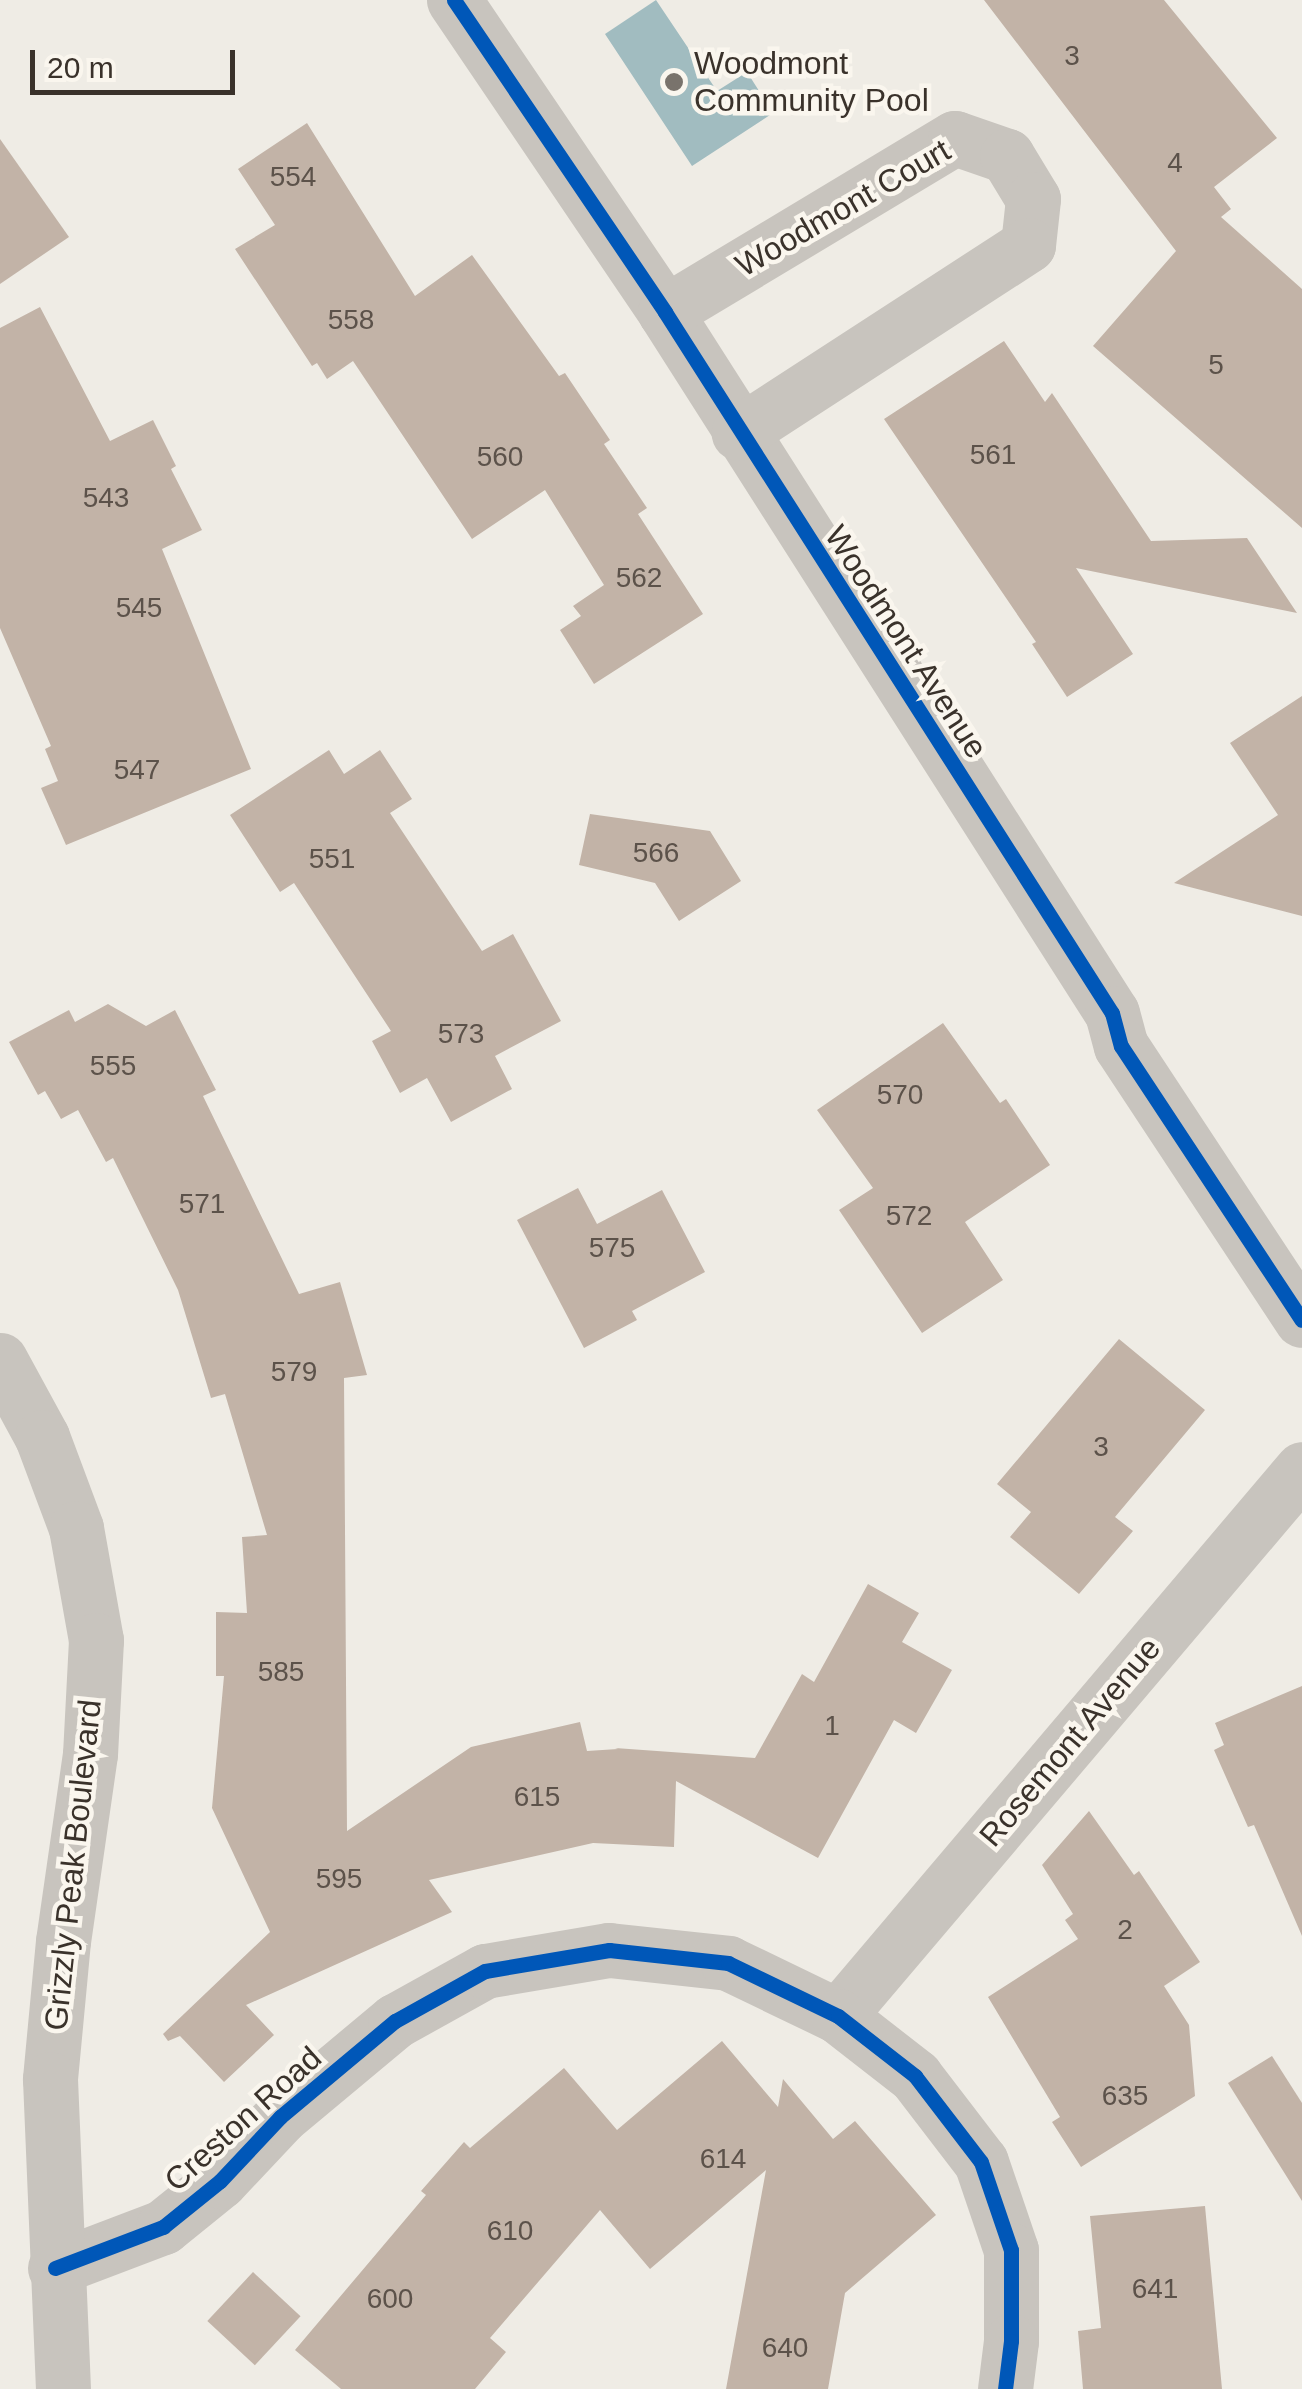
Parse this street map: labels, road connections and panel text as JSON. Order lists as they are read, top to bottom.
{
  "streets": {
    "street": [
      "Woodmont Court",
      "Woodmont Avenue",
      "Rosemont Avenue",
      "Grizzly Peak Boulevard",
      "Creston Road"
    ]
  },
  "crossings": [
    ["Woodmont Court", "Woodmont Avenue"],
    ["Rosemont Avenue", "Creston Road"],
    ["Grizzly Peak Boulevard", "Creston Road"]
  ],
  "places": ["Woodmont Community Pool"],
  "house_numbers": [
    "3",
    "4",
    "554",
    "558",
    "5",
    "561",
    "560",
    "543",
    "562",
    "545",
    "547",
    "566",
    "551",
    "573",
    "555",
    "570",
    "571",
    "572",
    "575",
    "579",
    "3",
    "585",
    "1",
    "615",
    "595",
    "2",
    "635",
    "614",
    "610",
    "641",
    "600",
    "640"
  ],
  "scale_bar": "20 m"
}
